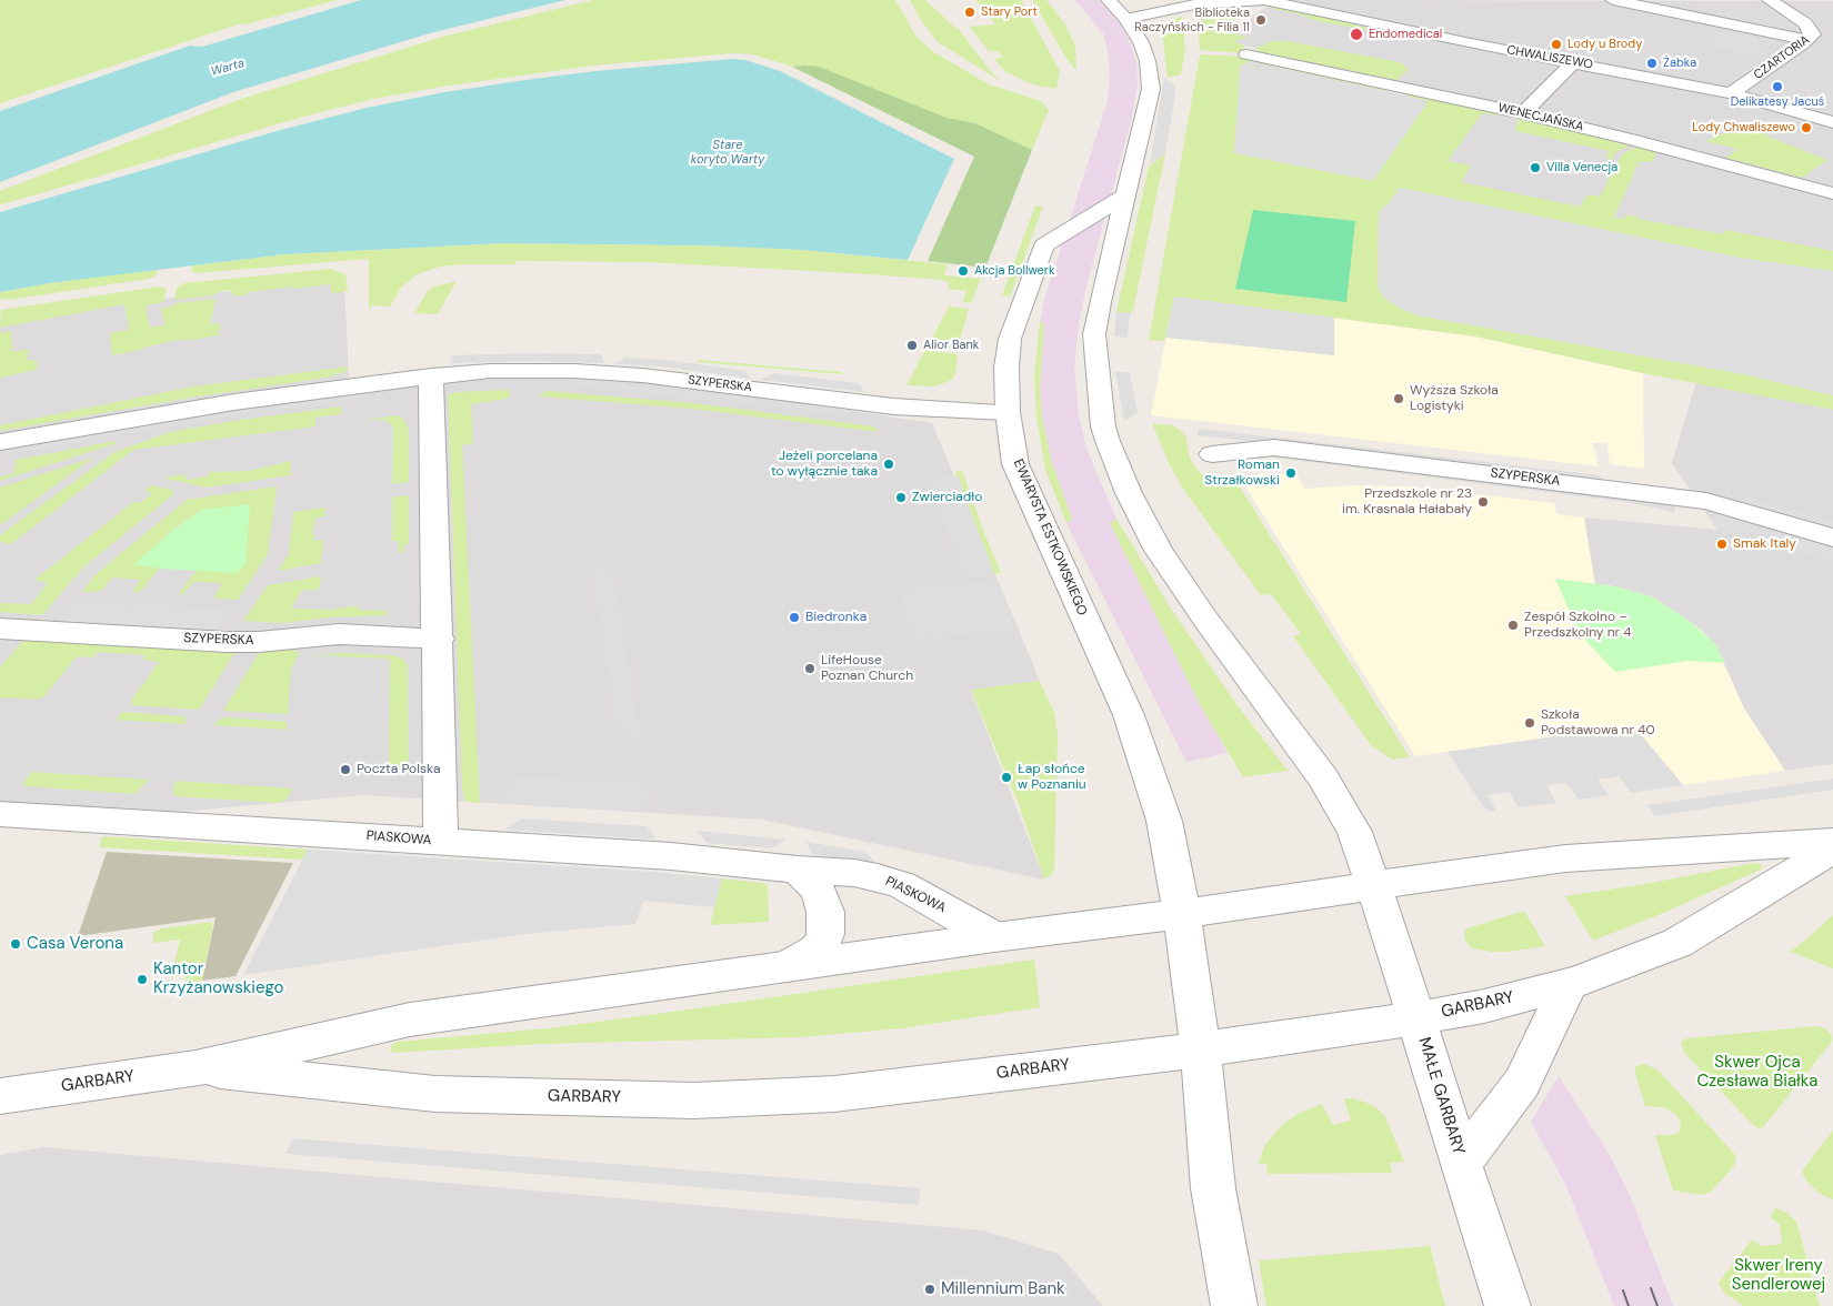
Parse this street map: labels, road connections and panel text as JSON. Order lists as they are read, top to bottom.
{
  "streets": {
    "street": [
      "CHWALISZEWO",
      "CZARTORIA",
      "WENECJAŃSKA",
      "SZYPERSKA",
      "EWARYSTA ESTKOWSKIEGO",
      "PIASKOWA",
      "GARBARY",
      "MAŁE GARBARY"
    ]
  },
  "crossings": [
    ["CHWALISZEWO", "CZARTORIA"],
    ["SZYPERSKA", "EWARYSTA ESTKOWSKIEGO"],
    ["EWARYSTA ESTKOWSKIEGO", "GARBARY"],
    ["PIASKOWA", "GARBARY"],
    ["GARBARY", "MAŁE GARBARY"]
  ],
  "water": ["Warta", "Stare koryto Warty"],
  "parks": ["Skwer Ojca Czesława Białka", "Skwer Ireny Sendlerowej"],
  "places": [
    "Stary Port",
    "Biblioteka Raczyńskich - Filia 11",
    "Endomedical",
    "Lody u Brody",
    "Żabka",
    "Delikatesy Jacuś",
    "Lody Chwaliszewo",
    "Villa Venecja",
    "Akcja Bollwerk",
    "Alior Bank",
    "Wyższa Szkoła Logistyki",
    "Jeżeli porcelana to wyłącznie taka",
    "Roman Strzałkowski",
    "Zwierciadło",
    "Przedszkole nr 23 im. Krasnala Hałabały",
    "Smak Italy",
    "Biedronka",
    "Zespół Szkolno – Przedszkolny nr 4",
    "LifeHouse Poznan Church",
    "Szkoła Podstawowa nr 40",
    "Poczta Polska",
    "Łap słońce w Poznaniu",
    "Casa Verona",
    "Kantor Krzyżanowskiego",
    "Millennium Bank"
  ]
}
